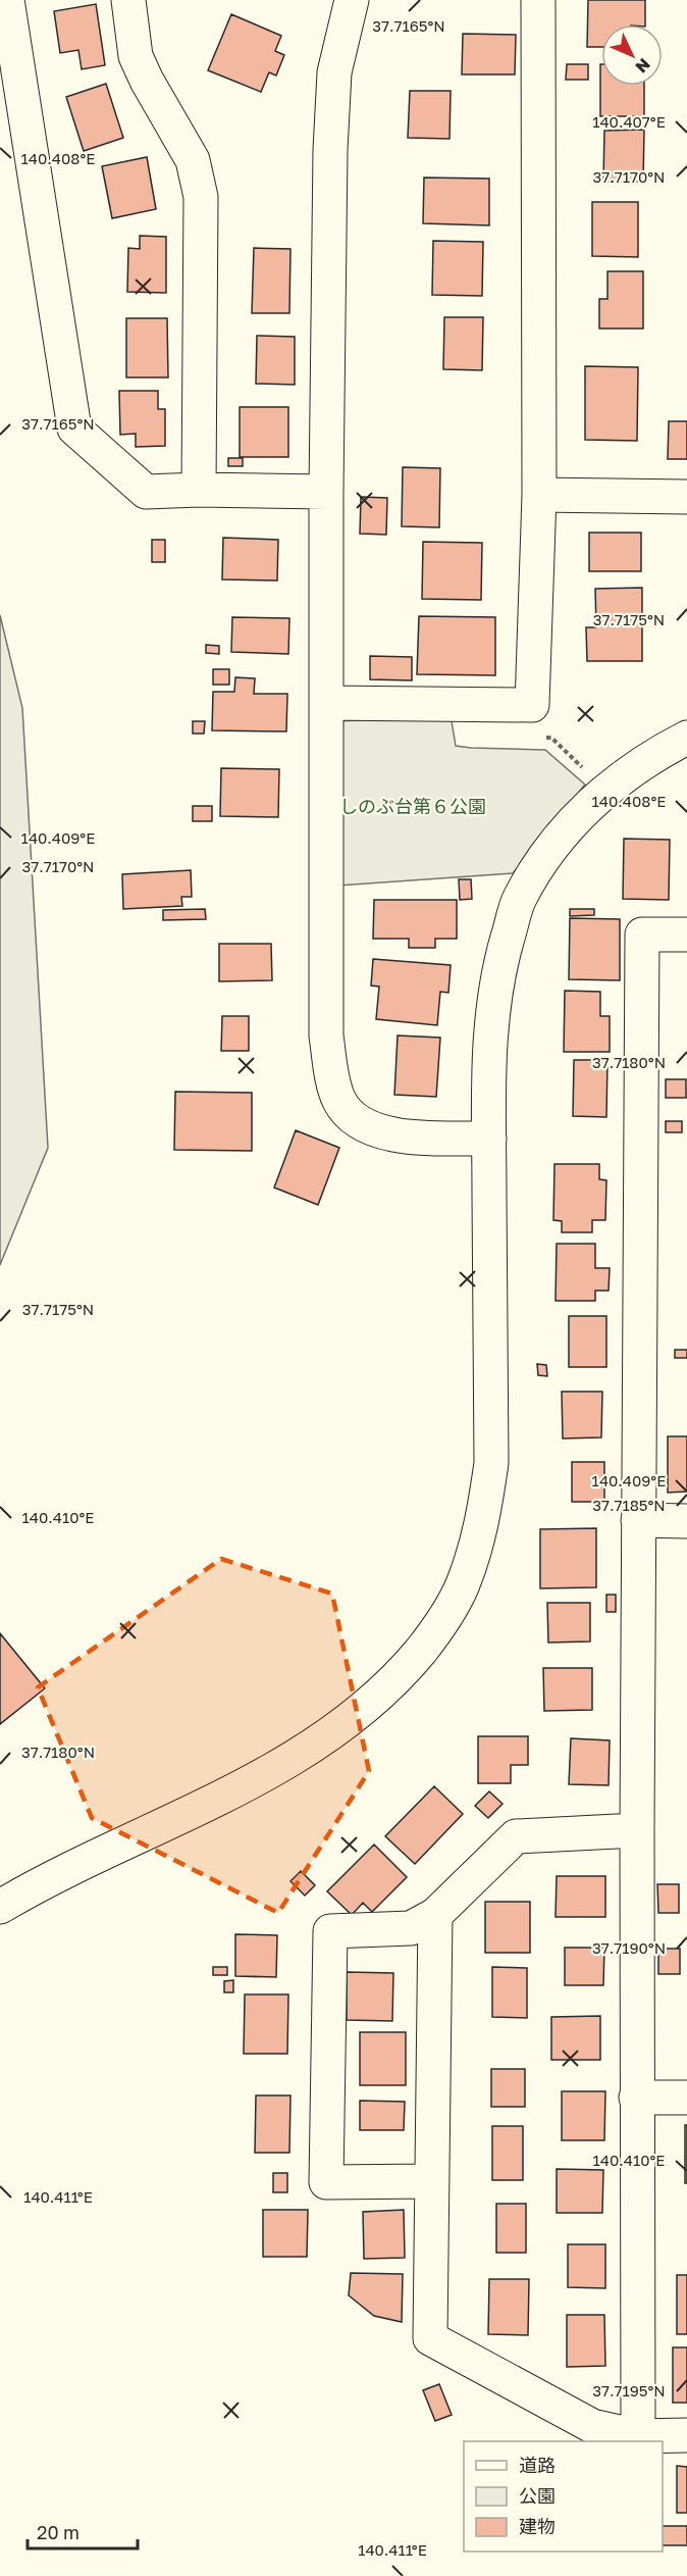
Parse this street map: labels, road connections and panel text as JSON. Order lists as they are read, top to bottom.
{
  "parks": ["しのぶ台第６公園"],
  "legend": ["道路", "公園", "建物"],
  "scale_bar": "20 m",
  "north": "bottom right",
  "coordinates": [
    "37.7165°N",
    "140.407°E",
    "140.408°E",
    "37.7170°N",
    "37.7175°N",
    "140.409°E",
    "37.7180°N",
    "37.7185°N",
    "140.410°E",
    "37.7190°N",
    "140.411°E",
    "37.7195°N"
  ]
}
